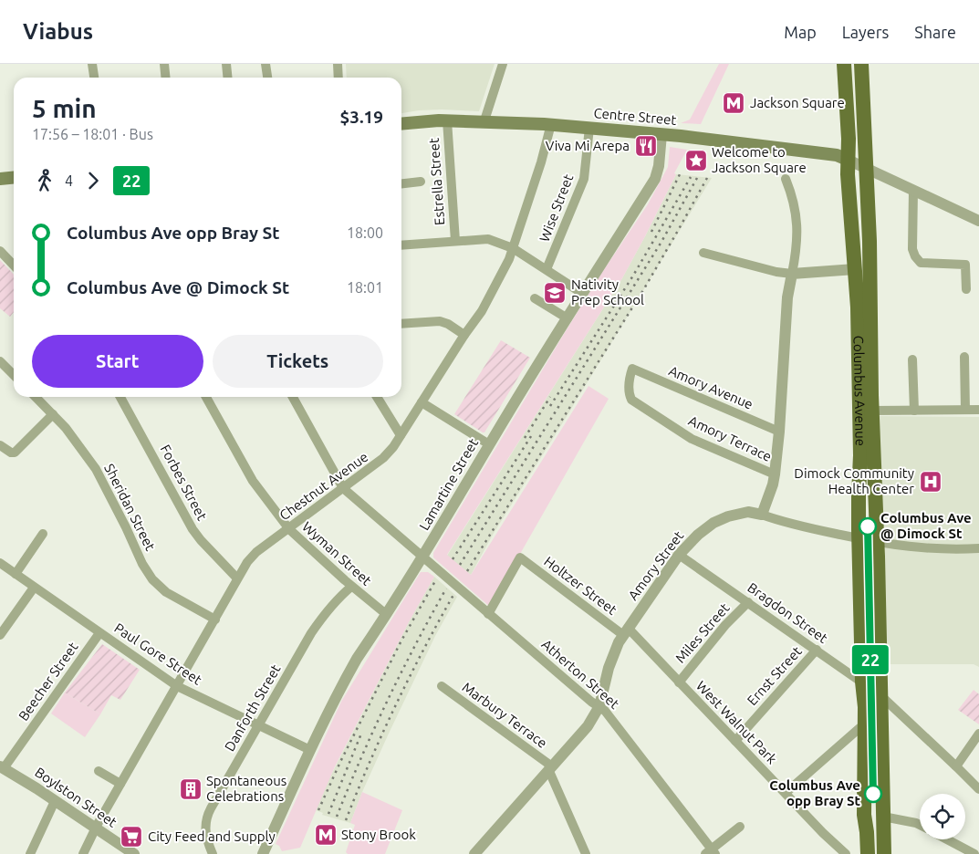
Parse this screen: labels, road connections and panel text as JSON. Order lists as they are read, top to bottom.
{
  "streets": {
    "main road": ["Centre Street", "Columbus Avenue"],
    "street": [
      "Estrella Street",
      "Wise Street",
      "Amory Avenue",
      "Amory Terrace",
      "Forbes Street",
      "Lamartine Street",
      "Chestnut Avenue",
      "Sheridan Street",
      "Wyman Street",
      "Amory Street",
      "Holtzer Street",
      "Bragdon Street",
      "Miles Street",
      "Paul Gore Street",
      "Atherton Street",
      "Ernst Street",
      "Beecher Street",
      "Danforth Street",
      "Marbury Terrace",
      "West Walnut Park",
      "Boylston Street"
    ]
  },
  "crossings": [
    ["Centre Street", "Estrella Street"],
    ["Centre Street", "Wise Street"],
    ["Centre Street", "Columbus Avenue"],
    ["Centre Street", "Lamartine Street"],
    ["Centre Street", "Chestnut Avenue"],
    ["Amory Avenue", "Amory Terrace"],
    ["Columbus Avenue", "Bragdon Street"],
    ["Forbes Street", "Chestnut Avenue"],
    ["Lamartine Street", "Wyman Street"],
    ["Lamartine Street", "Paul Gore Street"],
    ["Lamartine Street", "Atherton Street"],
    ["Chestnut Avenue", "Sheridan Street"],
    ["Chestnut Avenue", "Wyman Street"],
    ["Chestnut Avenue", "Paul Gore Street"],
    ["Chestnut Avenue", "Atherton Street"],
    ["Chestnut Avenue", "Boylston Street"],
    ["Wyman Street", "Danforth Street"],
    ["Amory Street", "Holtzer Street"],
    ["Amory Street", "Bragdon Street"],
    ["Amory Street", "Atherton Street"],
    ["Amory Street", "Marbury Terrace"],
    ["Amory Street", "West Walnut Park"],
    ["Holtzer Street", "Atherton Street"],
    ["Holtzer Street", "West Walnut Park"],
    ["Bragdon Street", "Miles Street"],
    ["Bragdon Street", "Ernst Street"],
    ["Miles Street", "West Walnut Park"],
    ["Paul Gore Street", "Beecher Street"],
    ["Paul Gore Street", "Danforth Street"],
    ["Ernst Street", "West Walnut Park"],
    ["Beecher Street", "Boylston Street"]
  ],
  "places": {
    "metro station": ["Jackson Square", "Stony Brook"],
    "restaurant": ["Viva Mi Arepa"],
    "place": ["Welcome to Jackson Square"],
    "school or university": ["Nativity Prep School"],
    "hospital": ["Dimock Community Health Center"],
    "other": ["Columbus Ave @ Dimock St", "Columbus Ave opp Bray St"],
    "building": ["Spontaneous Celebrations"],
    "supermarket": ["City Feed and Supply"]
  },
  "lines": ["bus line 22"],
  "page": {
    "header": "Viabus",
    "nav": ["Map", "Layers", "Share"],
    "on_map": "22",
    "heading": ["5 min", "17:56 – 18:01 · Bus", "$3.19"],
    "legs": ["4", "22"],
    "list": [
      {
        "name": "Columbus Ave opp Bray St",
        "value": "18:00"
      },
      {
        "name": "Columbus Ave @ Dimock St",
        "value": "18:01"
      }
    ],
    "buttons": ["Start", "Tickets"]
  }
}
